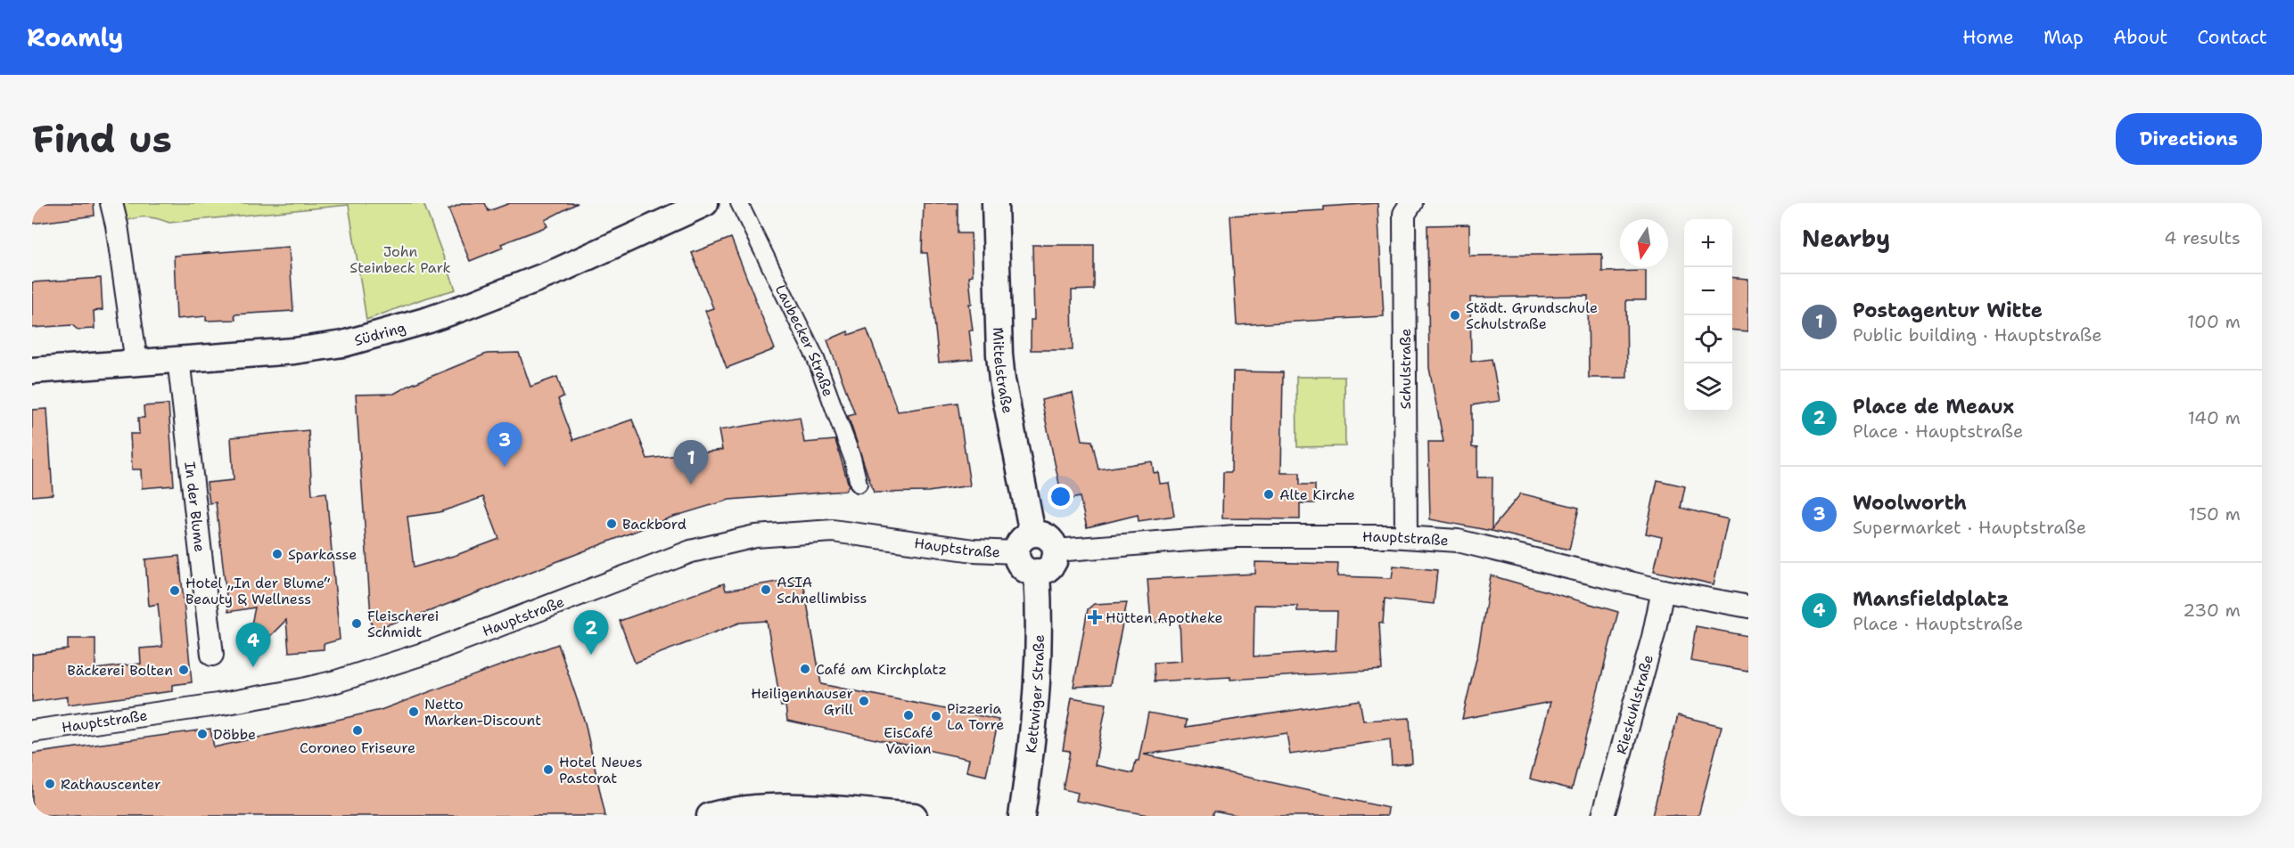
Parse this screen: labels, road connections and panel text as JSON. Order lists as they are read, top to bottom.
{
  "streets": {
    "street": [
      "Südring",
      "Laubecker Straße",
      "Schulstraße",
      "Mittelstraße",
      "In der Blume",
      "Hauptstraße",
      "Kettwiger Straße",
      "Rieskuhlstraße"
    ]
  },
  "crossings": [
    ["Südring", "In der Blume"],
    ["Schulstraße", "Hauptstraße"],
    ["Mittelstraße", "Hauptstraße"],
    ["Mittelstraße", "Kettwiger Straße"],
    ["Hauptstraße", "Kettwiger Straße"],
    ["Hauptstraße", "Rieskuhlstraße"]
  ],
  "parks": ["John Steinbeck Park"],
  "places": {
    "other": [
      "Städt. Grundschule Schulstraße",
      "Alte Kirche",
      "Backbord",
      "Sparkasse",
      "ASIA Schnellimbiss",
      "Hotel „In der Blume“ Beauty & Wellness",
      "Fleischerei Schmidt",
      "Café am Kirchplatz",
      "Bäckerei Bolten",
      "Heiligenhauser Grill",
      "Netto Marken-Discount",
      "EisCafé Vavian",
      "Pizzeria La Torre",
      "Coroneo Friseure",
      "Döbbe",
      "Hotel Neues Pastorat",
      "Rathauscenter"
    ],
    "health": ["Hütten Apotheke"]
  },
  "north": "bottom",
  "page": {
    "header": "Roamly",
    "nav": [
      "Home",
      "Map",
      "About",
      "Contact"
    ],
    "buttons": "Directions",
    "title": "Find us",
    "heading": ["Nearby", "4 results"],
    "map_buttons": ["+", "−"],
    "list": [
      {
        "mark": "1",
        "name": "Postagentur Witte",
        "note": "Public building · Hauptstraße",
        "value": "100 m"
      },
      {
        "mark": "2",
        "name": "Place de Meaux",
        "note": "Place · Hauptstraße",
        "value": "140 m"
      },
      {
        "mark": "3",
        "name": "Woolworth",
        "note": "Supermarket · Hauptstraße",
        "value": "150 m"
      },
      {
        "mark": "4",
        "name": "Mansfieldplatz",
        "note": "Place · Hauptstraße",
        "value": "230 m"
      }
    ],
    "pins": [
      "3",
      "1",
      "2",
      "4"
    ]
  }
}
